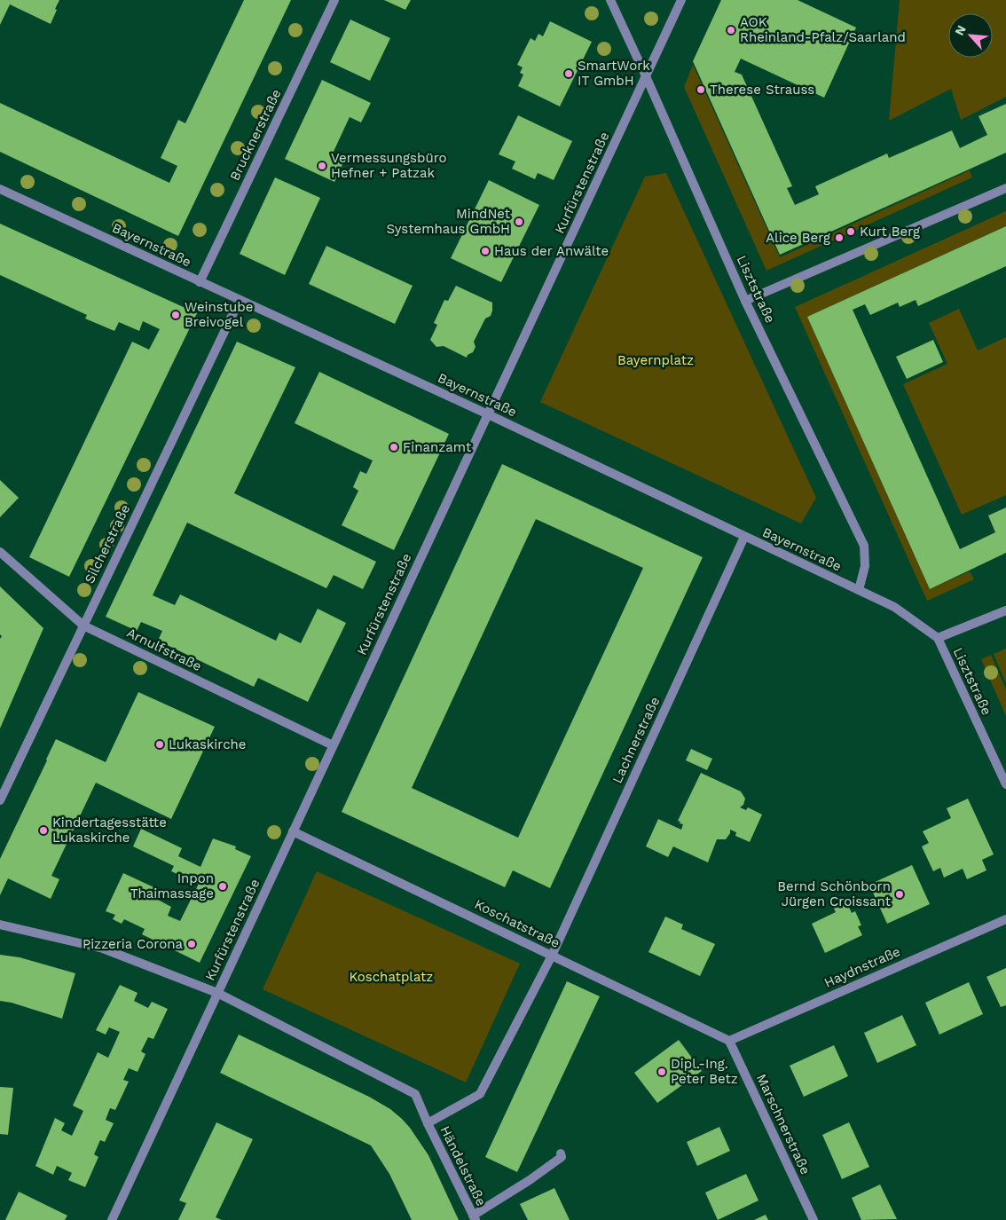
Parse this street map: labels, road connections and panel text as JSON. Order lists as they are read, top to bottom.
{
  "streets": {
    "street": [
      "Brucknerstraße",
      "Kurfürstenstraße",
      "Bayernstraße",
      "Lisztstraße",
      "Silcherstraße",
      "Arnulfstraße",
      "Lachnerstraße",
      "Koschatstraße",
      "Haydnstraße",
      "Marschnerstraße",
      "Händelstraße"
    ]
  },
  "crossings": [
    ["Brucknerstraße", "Bayernstraße"],
    ["Kurfürstenstraße", "Bayernstraße"],
    ["Kurfürstenstraße", "Lisztstraße"],
    ["Kurfürstenstraße", "Arnulfstraße"],
    ["Kurfürstenstraße", "Koschatstraße"],
    ["Bayernstraße", "Lisztstraße"],
    ["Bayernstraße", "Silcherstraße"],
    ["Bayernstraße", "Lachnerstraße"],
    ["Silcherstraße", "Arnulfstraße"],
    ["Lachnerstraße", "Koschatstraße"],
    ["Koschatstraße", "Haydnstraße"],
    ["Koschatstraße", "Marschnerstraße"],
    ["Haydnstraße", "Marschnerstraße"]
  ],
  "parks": ["Bayernplatz", "Koschatplatz"],
  "places": [
    "AOK Rheinland-Pfalz/Saarland",
    "SmartWork IT GmbH",
    "Therese Strauss",
    "Vermessungsbüro Hefner + Patzak",
    "MindNet Systemhaus GmbH",
    "Kurt Berg",
    "Alice Berg",
    "Haus der Anwälte",
    "Weinstube Breivogel",
    "Finanzamt",
    "Lukaskirche",
    "Kindertagesstätte Lukaskirche",
    "Inpon Thaimassage",
    "Bernd Schönborn Jürgen Croissant",
    "Pizzeria Corona",
    "Dipl.-Ing. Peter Betz"
  ],
  "north": "top left"
}
